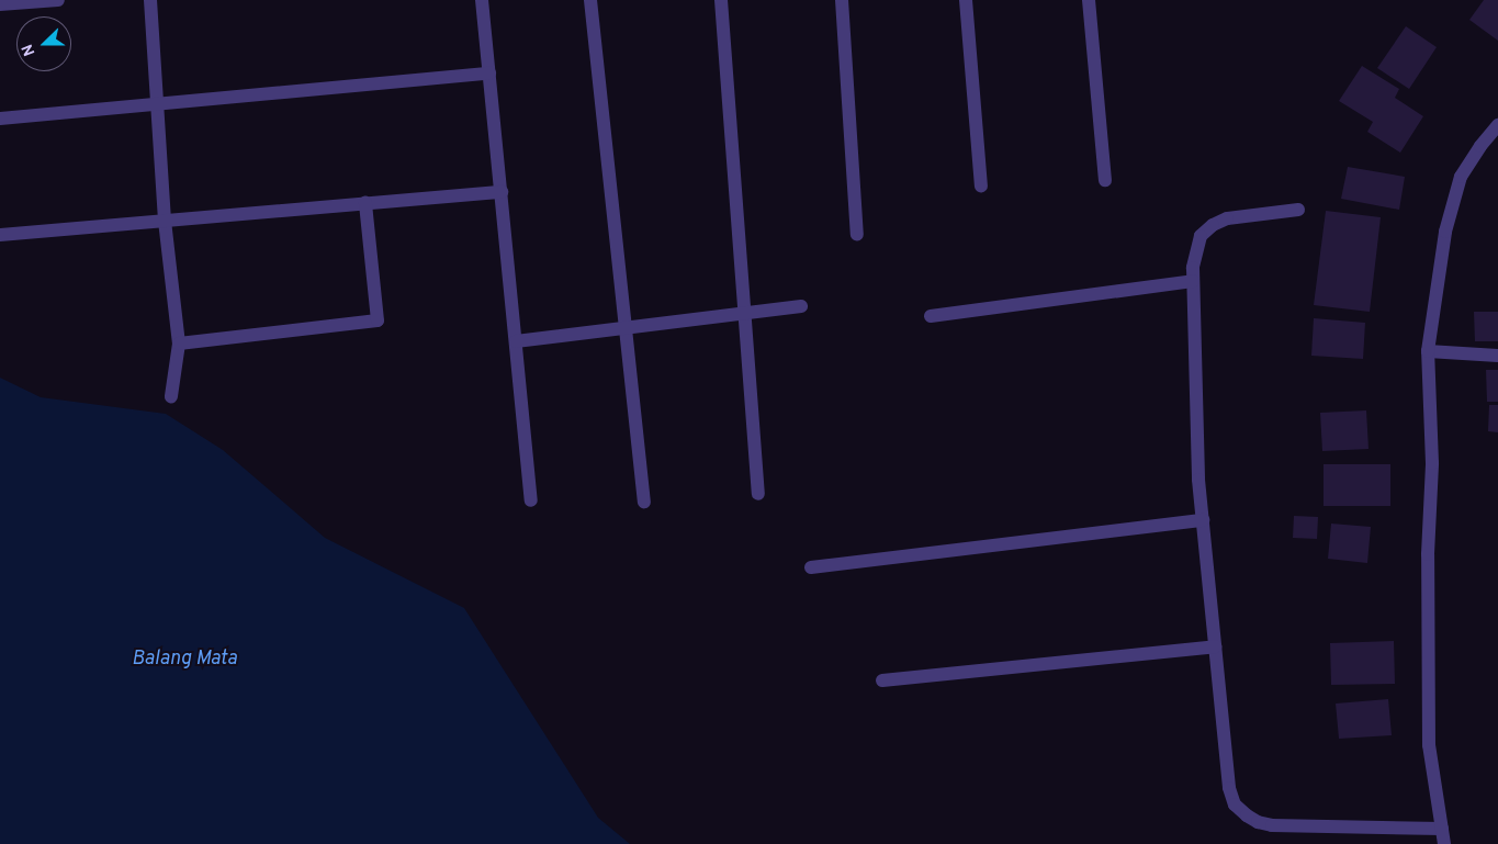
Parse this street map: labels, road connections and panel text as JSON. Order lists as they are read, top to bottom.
{
  "water": ["Balang Mata"],
  "north": "left"
}
